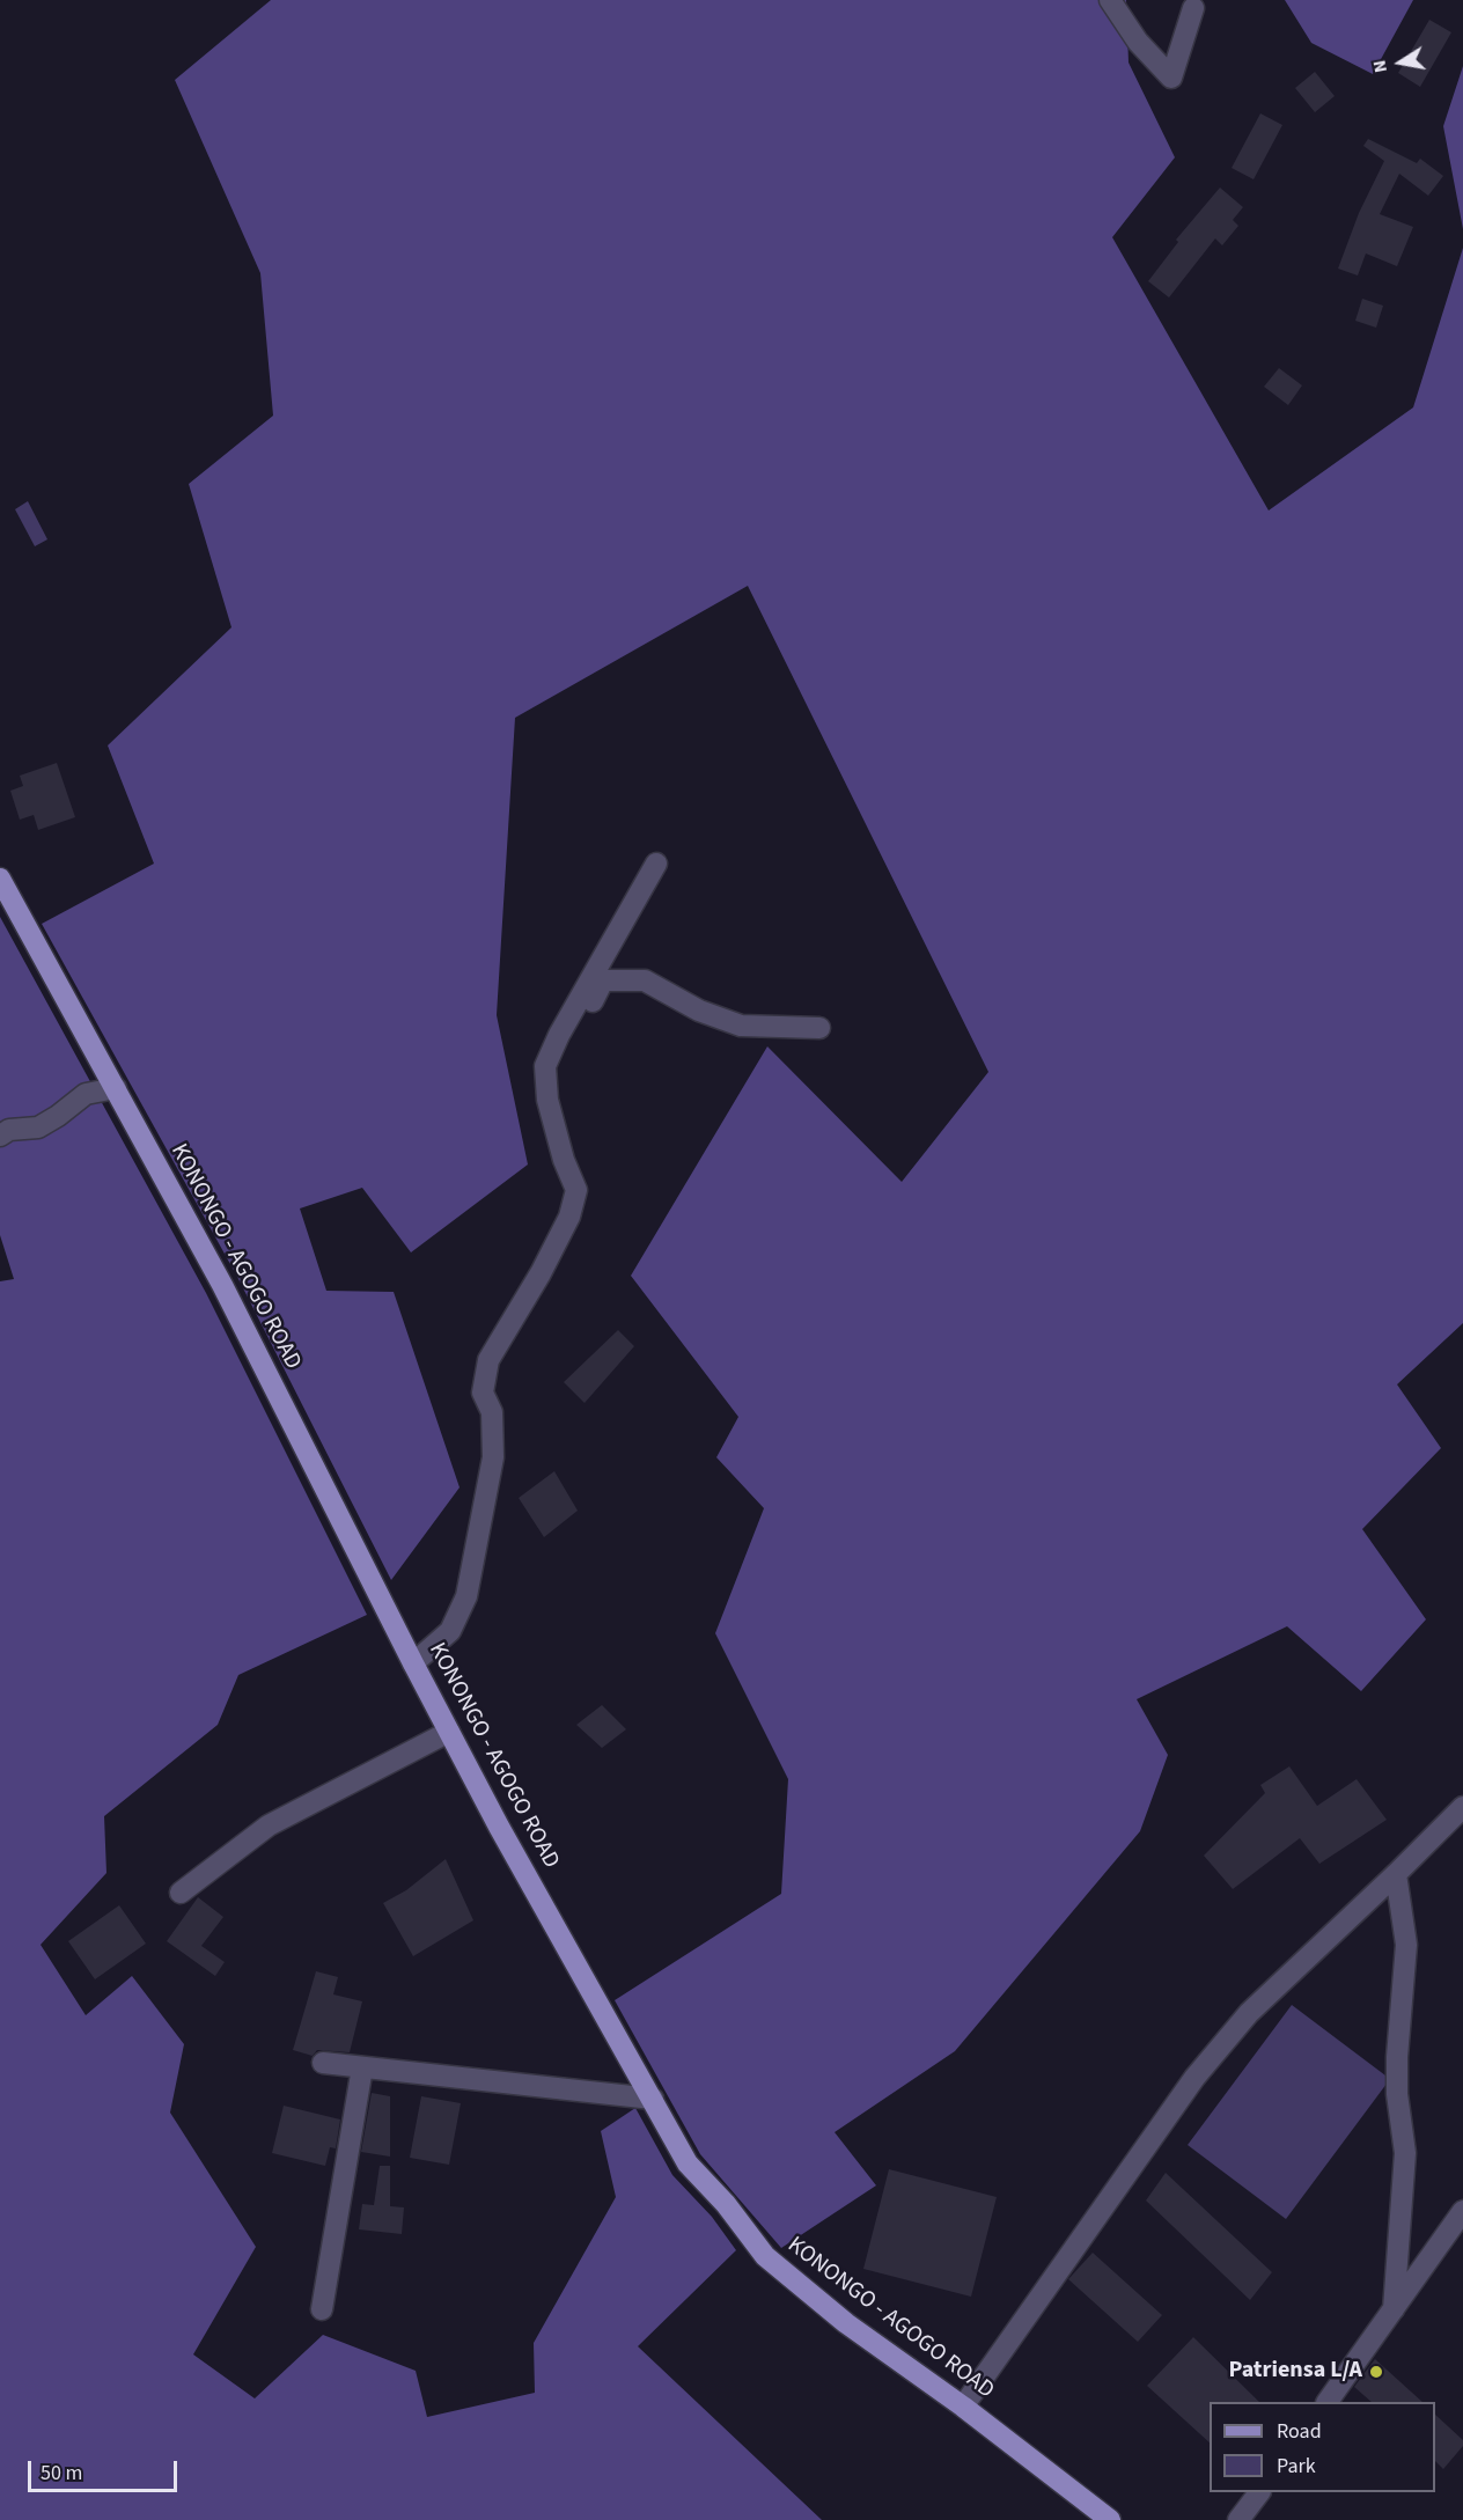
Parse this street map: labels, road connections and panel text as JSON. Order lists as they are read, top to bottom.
{
  "streets": {
    "main road": ["KONONGO - AGOGO ROAD"]
  },
  "places": ["Patriensa L/A"],
  "legend": ["Road", "Park"],
  "scale_bar": "50 m",
  "north": "left"
}
